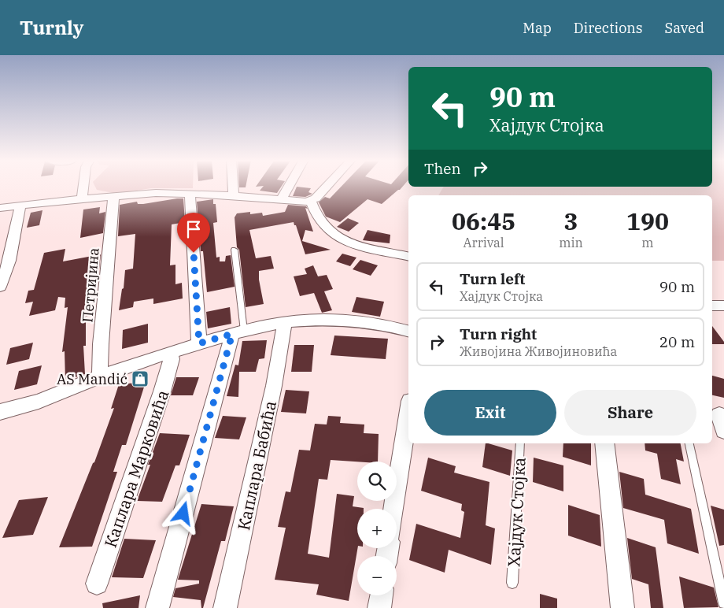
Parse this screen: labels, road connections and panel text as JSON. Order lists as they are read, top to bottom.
{
  "streets": {
    "street": ["Петријина", "Каплара Бабића", "Каплара Марковића"],
    "lane": ["Хајдук Стојка"]
  },
  "places": {
    "shop": ["AS Mandić"]
  },
  "page": {
    "header": "Turnly",
    "nav": ["Map", "Directions", "Saved"],
    "turn": ["90 m", "Хајдук Стојка"],
    "then": "Then",
    "eta": [
      "06:45",
      "Arrival",
      "3",
      "min",
      "190",
      "m"
    ],
    "list": [
      {
        "name": "Turn left",
        "note": "Хајдук Стојка",
        "value": "90 m"
      },
      {
        "name": "Turn right",
        "note": "Живојина Живојиновића",
        "value": "20 m"
      }
    ],
    "buttons": ["Exit", "Share"],
    "map_buttons": ["+", "−"]
  }
}
